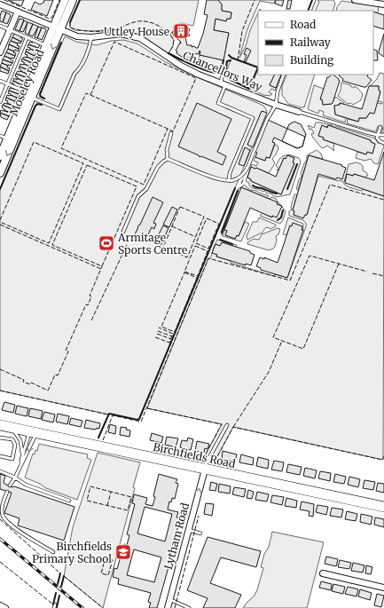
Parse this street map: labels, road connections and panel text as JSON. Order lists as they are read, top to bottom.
{
  "streets": {
    "highway": ["Birchfields Road"],
    "main road": ["Moseley Road"],
    "street": ["Chancellors Way", "Lytham Road"]
  },
  "crossings": [
    ["Chancellors Way", "Moseley Road"],
    ["Birchfields Road", "Lytham Road"]
  ],
  "one_way": ["Lytham Road"],
  "places": {
    "building": ["Uttley House"],
    "sports": ["Armitage Sports Centre"],
    "school or university": ["Birchfields Primary School"]
  },
  "legend": ["Road", "Railway", "Building"]
}
